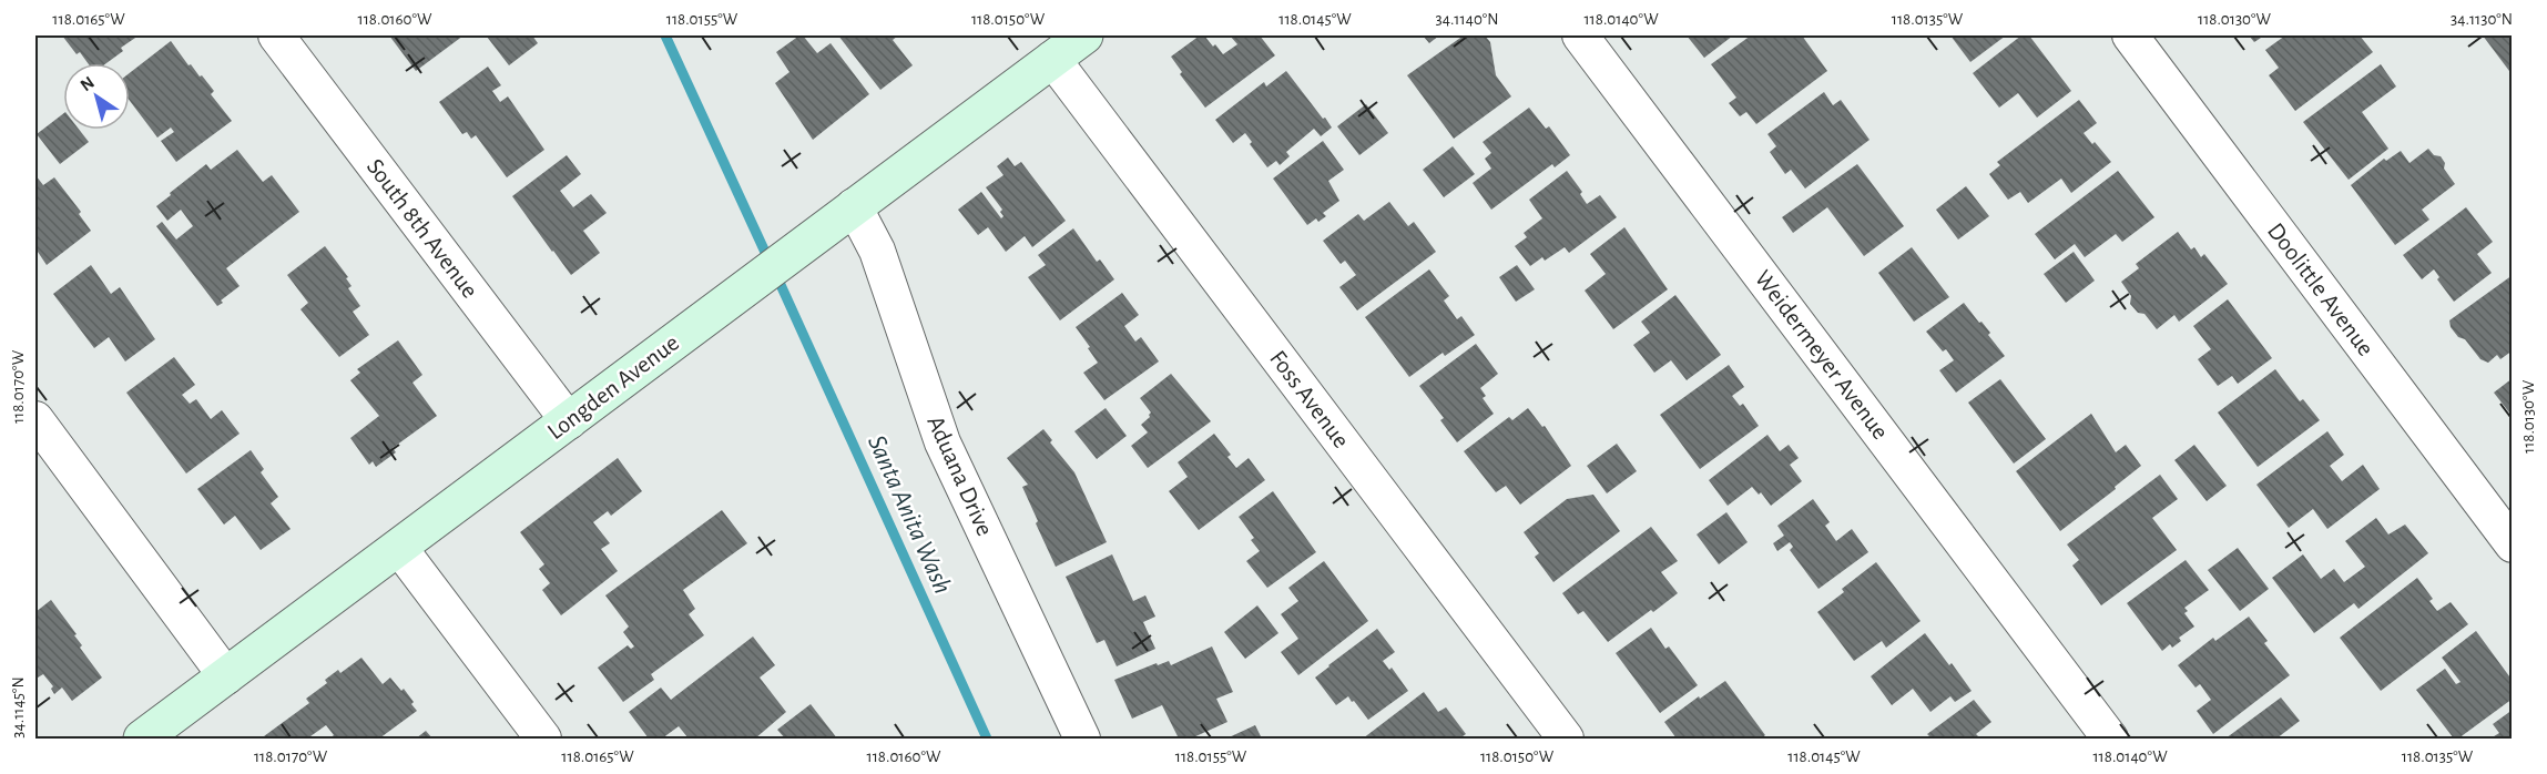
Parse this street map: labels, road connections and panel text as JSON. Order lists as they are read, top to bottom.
{
  "streets": {
    "street": [
      "South 8th Avenue",
      "Doolittle Avenue",
      "Weidermeyer Avenue",
      "Longden Avenue",
      "Foss Avenue",
      "Aduana Drive"
    ]
  },
  "crossings": [
    ["South 8th Avenue", "Longden Avenue"],
    ["Longden Avenue", "Foss Avenue"],
    ["Longden Avenue", "Aduana Drive"]
  ],
  "water": ["Santa Anita Wash"],
  "north": "top left",
  "coordinates": [
    "118.0165°W",
    "118.0160°W",
    "118.0155°W",
    "118.0150°W",
    "118.0145°W",
    "34.1140°N",
    "118.0140°W",
    "118.0135°W",
    "118.0130°W",
    "34.1130°N",
    "118.0170°W",
    "34.1145°N"
  ]
}
